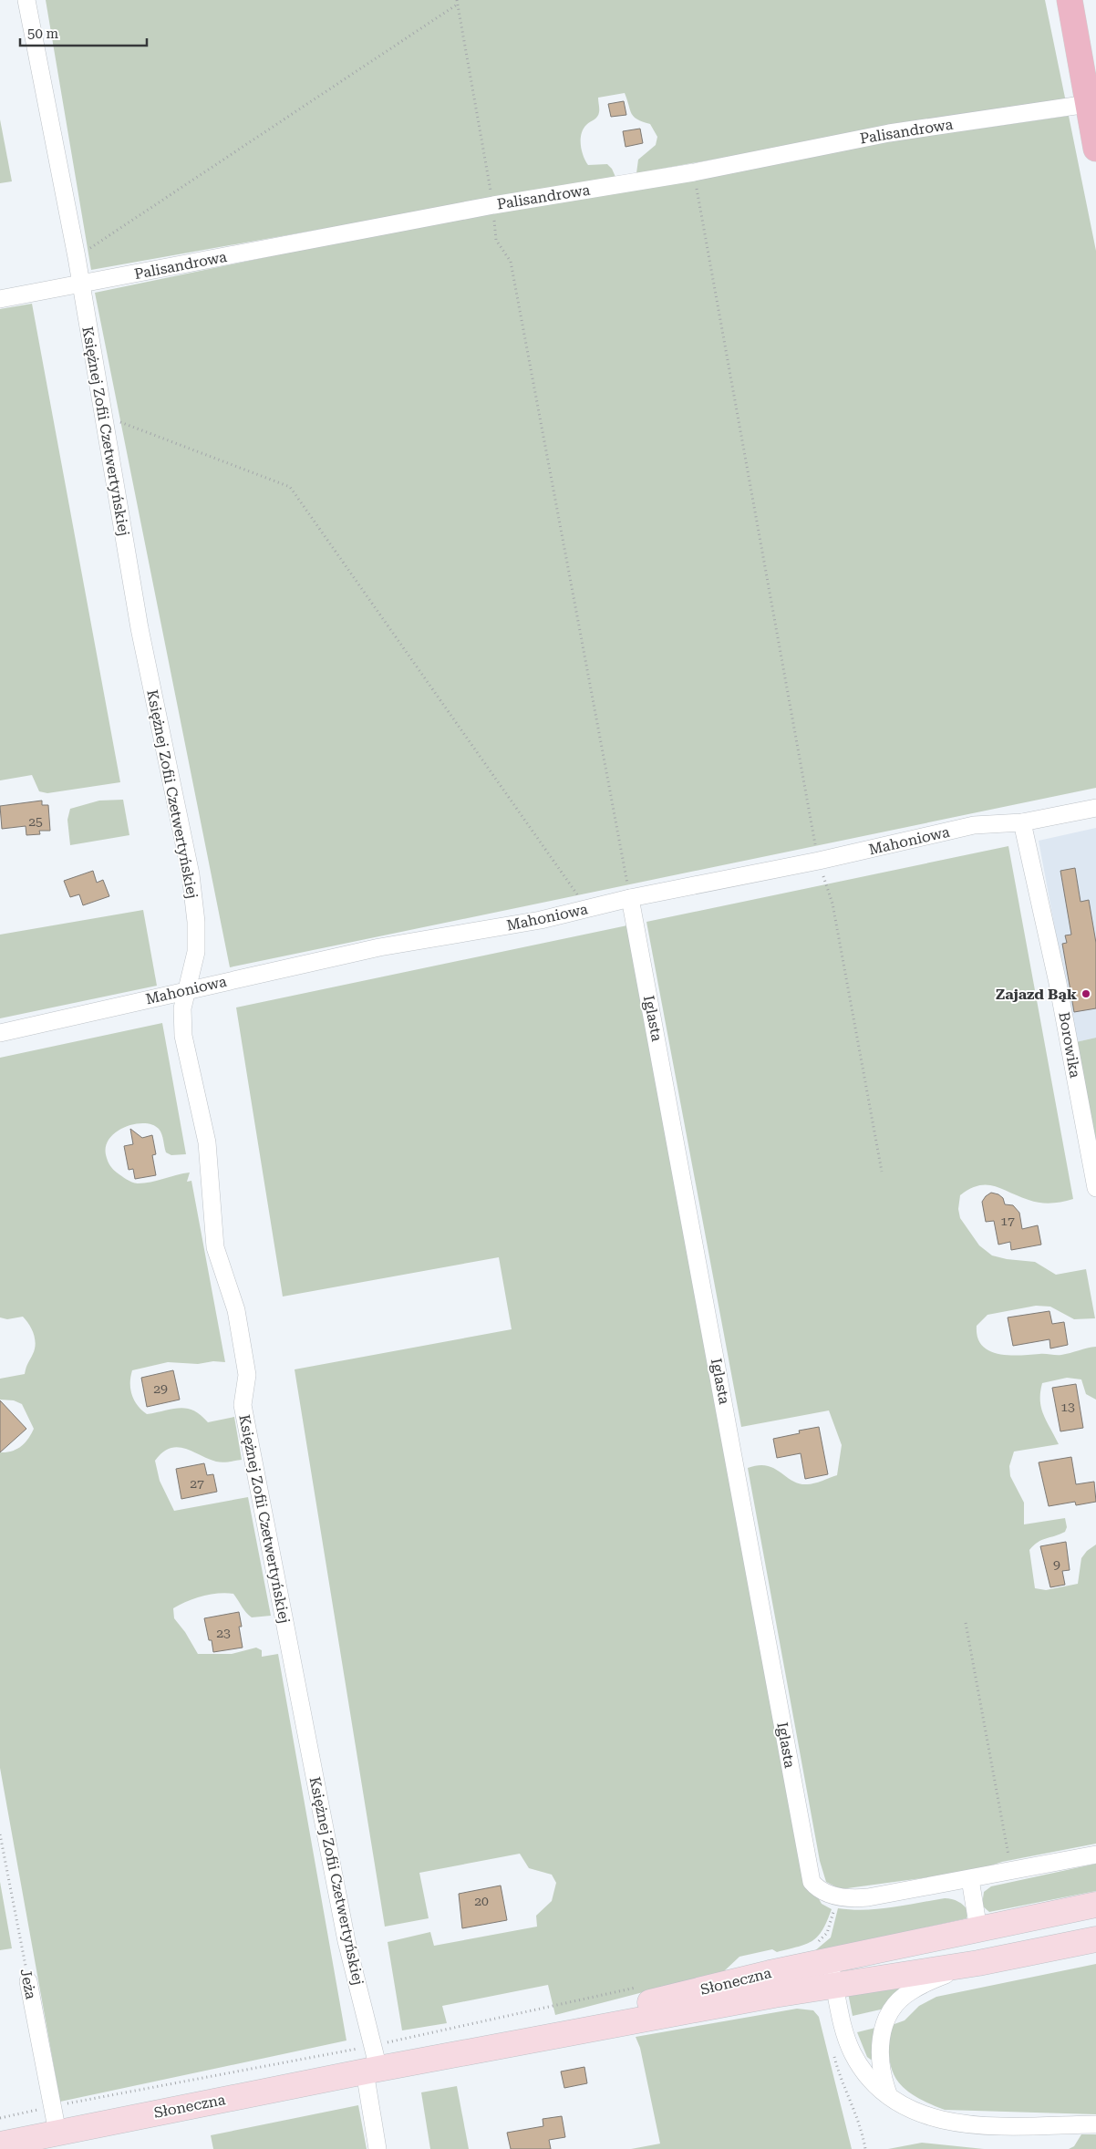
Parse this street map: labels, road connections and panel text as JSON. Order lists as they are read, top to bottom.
{
  "streets": {
    "main road": ["Słoneczna"],
    "street": [
      "Palisandrowa",
      "Księżnej Zofii Czetwertyńskiej",
      "Mahoniowa",
      "Iglasta",
      "Borowika",
      "Jeża"
    ]
  },
  "crossings": [
    ["Palisandrowa", "Księżnej Zofii Czetwertyńskiej"],
    ["Księżnej Zofii Czetwertyńskiej", "Mahoniowa"],
    ["Księżnej Zofii Czetwertyńskiej", "Słoneczna"],
    ["Mahoniowa", "Iglasta"],
    ["Mahoniowa", "Borowika"],
    ["Słoneczna", "Jeża"]
  ],
  "places": ["Zajazd Bąk"],
  "house_numbers": [
    "25",
    "17",
    "29",
    "13",
    "27",
    "9",
    "23",
    "20"
  ],
  "scale_bar": "50 m"
}
